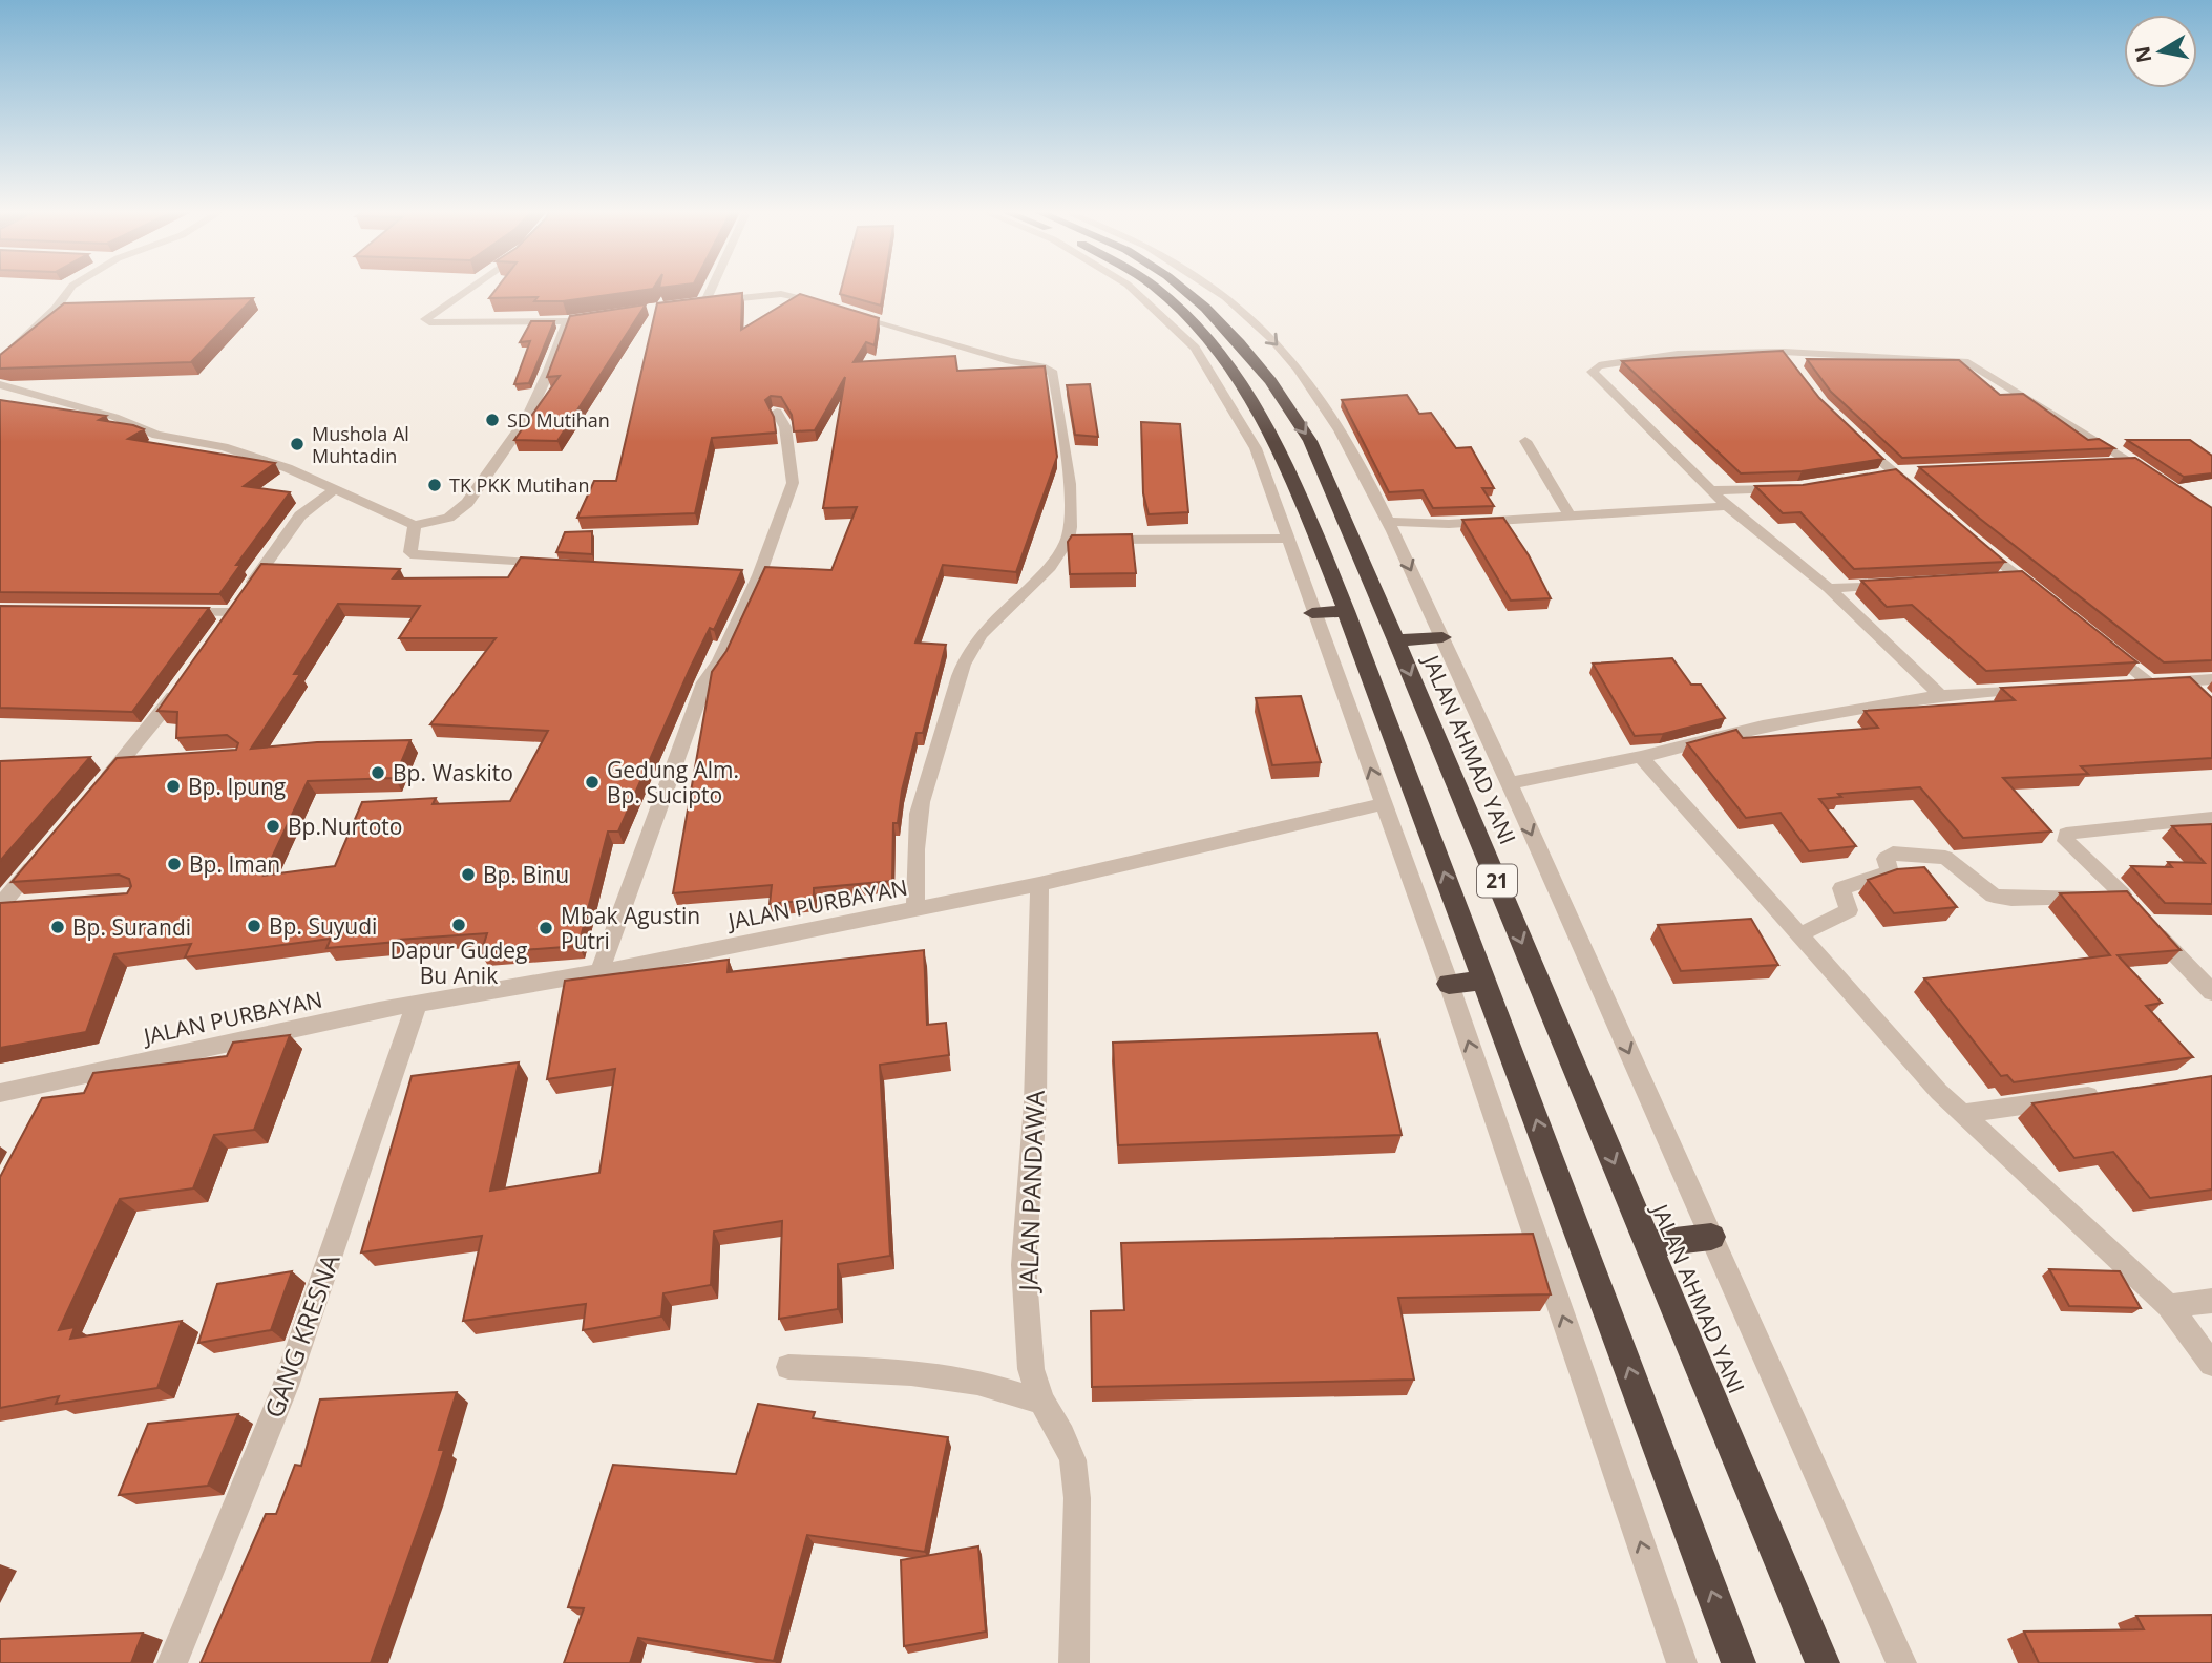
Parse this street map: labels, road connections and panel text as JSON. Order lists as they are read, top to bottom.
{
  "streets": {
    "highway": ["JALAN AHMAD YANI", "21"],
    "street": ["JALAN PURBAYAN", "JALAN PANDAWA", "GANG KRESNA"]
  },
  "crossings": [
    ["JALAN PURBAYAN", "JALAN PANDAWA"],
    ["JALAN PURBAYAN", "GANG KRESNA"]
  ],
  "places": [
    "SD Mutihan",
    "Mushola Al Muhtadin",
    "TK PKK Mutihan",
    "Bp. Waskito",
    "Gedung Alm. Bp. Sucipto",
    "Bp. Ipung",
    "Bp.Nurtoto",
    "Bp. Iman",
    "Bp. Binu",
    "Dapur Gudeg Bu Anik",
    "Bp. Suyudi",
    "Bp. Surandi",
    "Mbak Agustin Putri"
  ],
  "north": "left"
}
